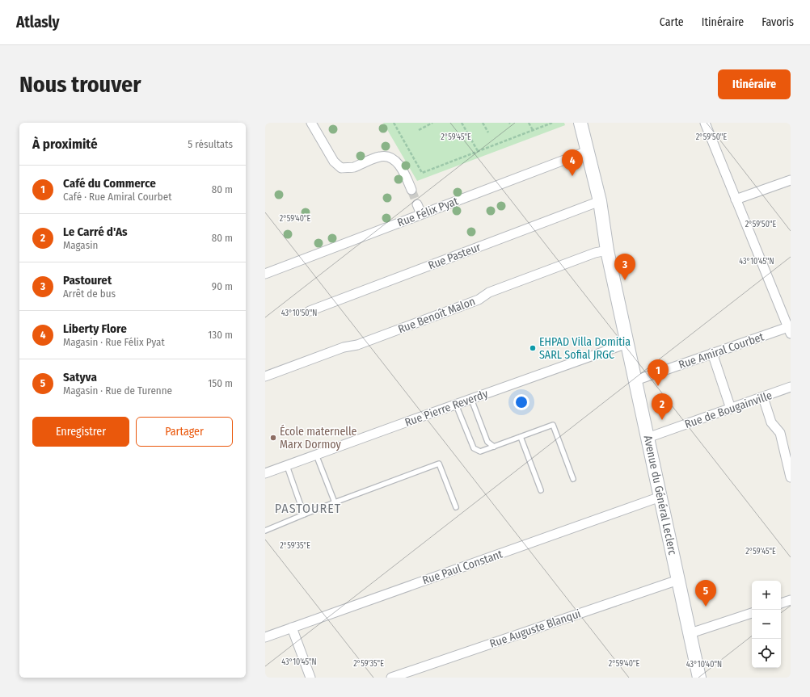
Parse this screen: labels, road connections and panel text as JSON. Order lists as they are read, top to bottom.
{
  "streets": {
    "main road": ["Avenue du Général Leclerc"],
    "street": [
      "Rue Félix Pyat",
      "Rue Pasteur",
      "Rue Benoît Malon",
      "Rue Amiral Courbet",
      "Rue Pierre Reverdy",
      "Rue de Bougainville",
      "Rue Paul Constant",
      "Rue Auguste Blanqui"
    ]
  },
  "crossings": [
    ["Rue Félix Pyat", "Avenue du Général Leclerc"],
    ["Rue Pasteur", "Avenue du Général Leclerc"],
    ["Rue Benoît Malon", "Avenue du Général Leclerc"],
    ["Rue Amiral Courbet", "Avenue du Général Leclerc"],
    ["Rue Pierre Reverdy", "Avenue du Général Leclerc"],
    ["Rue de Bougainville", "Avenue du Général Leclerc"],
    ["Avenue du Général Leclerc", "Rue Paul Constant"],
    ["Avenue du Général Leclerc", "Rue Auguste Blanqui"]
  ],
  "districts": ["PASTOURET"],
  "places": ["EHPAD Villa Domitia SARL Sofial JRGC", "École maternelle Marx Dormoy"],
  "page": {
    "header": "Atlasly",
    "nav": ["Carte", "Itinéraire", "Favoris"],
    "buttons": [
      "Itinéraire",
      ["Enregistrer", "Partager"]
    ],
    "title": "Nous trouver",
    "heading": ["À proximité", "5 résultats"],
    "pins": [
      "4",
      "3",
      "1",
      "2",
      "5"
    ],
    "list": [
      {
        "mark": "1",
        "name": "Café du Commerce",
        "note": "Café · Rue Amiral Courbet",
        "value": "80 m"
      },
      {
        "mark": "2",
        "name": "Le Carré d'As",
        "note": "Magasin",
        "value": "80 m"
      },
      {
        "mark": "3",
        "name": "Pastouret",
        "note": "Arrêt de bus",
        "value": "90 m"
      },
      {
        "mark": "4",
        "name": "Liberty Flore",
        "note": "Magasin · Rue Félix Pyat",
        "value": "130 m"
      },
      {
        "mark": "5",
        "name": "Satyva",
        "note": "Magasin · Rue de Turenne",
        "value": "150 m"
      }
    ],
    "map_buttons": ["+", "−"]
  },
  "coordinates": [
    "2°59'45\"E",
    "2°59'50\"E",
    "2°59'40\"E",
    "43°10'45\"N",
    "43°10'50\"N",
    "2°59'35\"E",
    "43°10'40\"N"
  ]
}
